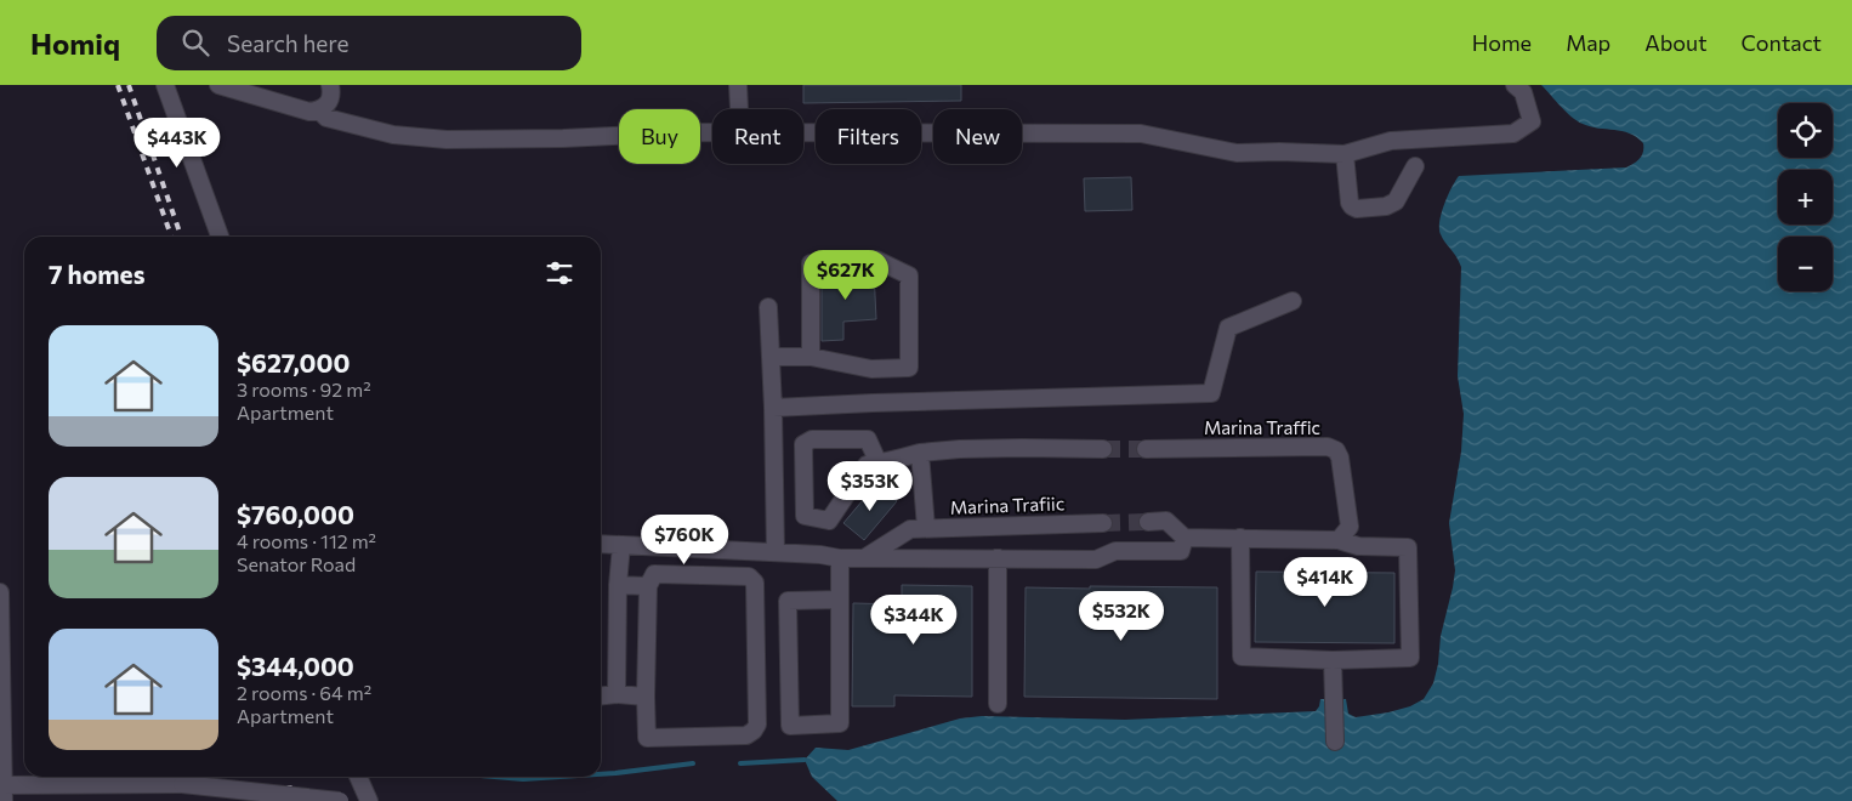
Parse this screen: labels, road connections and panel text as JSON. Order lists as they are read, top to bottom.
{
  "streets": {
    "street": ["Marina Traffic", "Marina Trafiic"]
  },
  "page": {
    "header": "Homiq",
    "search": "Search here",
    "nav": [
      "Home",
      "Map",
      "About",
      "Contact"
    ],
    "map_buttons": ["+", "−"],
    "chip": [
      "Buy",
      "Rent",
      "Filters",
      "New"
    ],
    "price": [
      "$443K",
      "$627K",
      "$353K",
      "$760K",
      "$414K",
      "$532K",
      "$344K"
    ],
    "heading": "7 homes",
    "list": [
      {
        "name": "$627,000",
        "note": "3 rooms · 92 m² · Apartment"
      },
      {
        "name": "$760,000",
        "note": "4 rooms · 112 m² · Senator Road"
      },
      {
        "name": "$344,000",
        "note": "2 rooms · 64 m² · Apartment"
      }
    ]
  }
}
